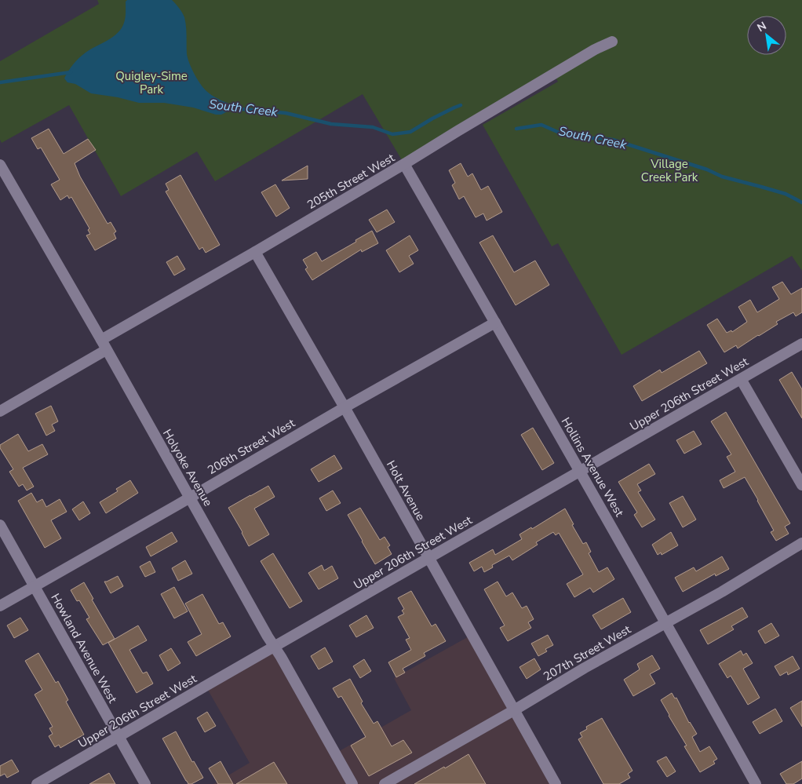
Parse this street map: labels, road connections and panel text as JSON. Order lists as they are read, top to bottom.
{
  "streets": {
    "street": [
      "205th Street West",
      "Upper 206th Street West",
      "206th Street West",
      "Hollins Avenue West",
      "Holyoke Avenue",
      "Holt Avenue",
      "Howland Avenue West",
      "207th Street West"
    ]
  },
  "crossings": [
    ["205th Street West", "Hollins Avenue West"],
    ["205th Street West", "Holyoke Avenue"],
    ["205th Street West", "Holt Avenue"],
    ["Upper 206th Street West", "Hollins Avenue West"],
    ["Upper 206th Street West", "Holyoke Avenue"],
    ["Upper 206th Street West", "Holt Avenue"],
    ["Upper 206th Street West", "Howland Avenue West"],
    ["206th Street West", "Hollins Avenue West"],
    ["206th Street West", "Holyoke Avenue"],
    ["206th Street West", "Holt Avenue"],
    ["206th Street West", "Howland Avenue West"],
    ["Hollins Avenue West", "207th Street West"],
    ["Holt Avenue", "207th Street West"]
  ],
  "water": ["South Creek"],
  "parks": ["Quigley-Sime Park", "Village Creek Park"],
  "north": "top left"
}
